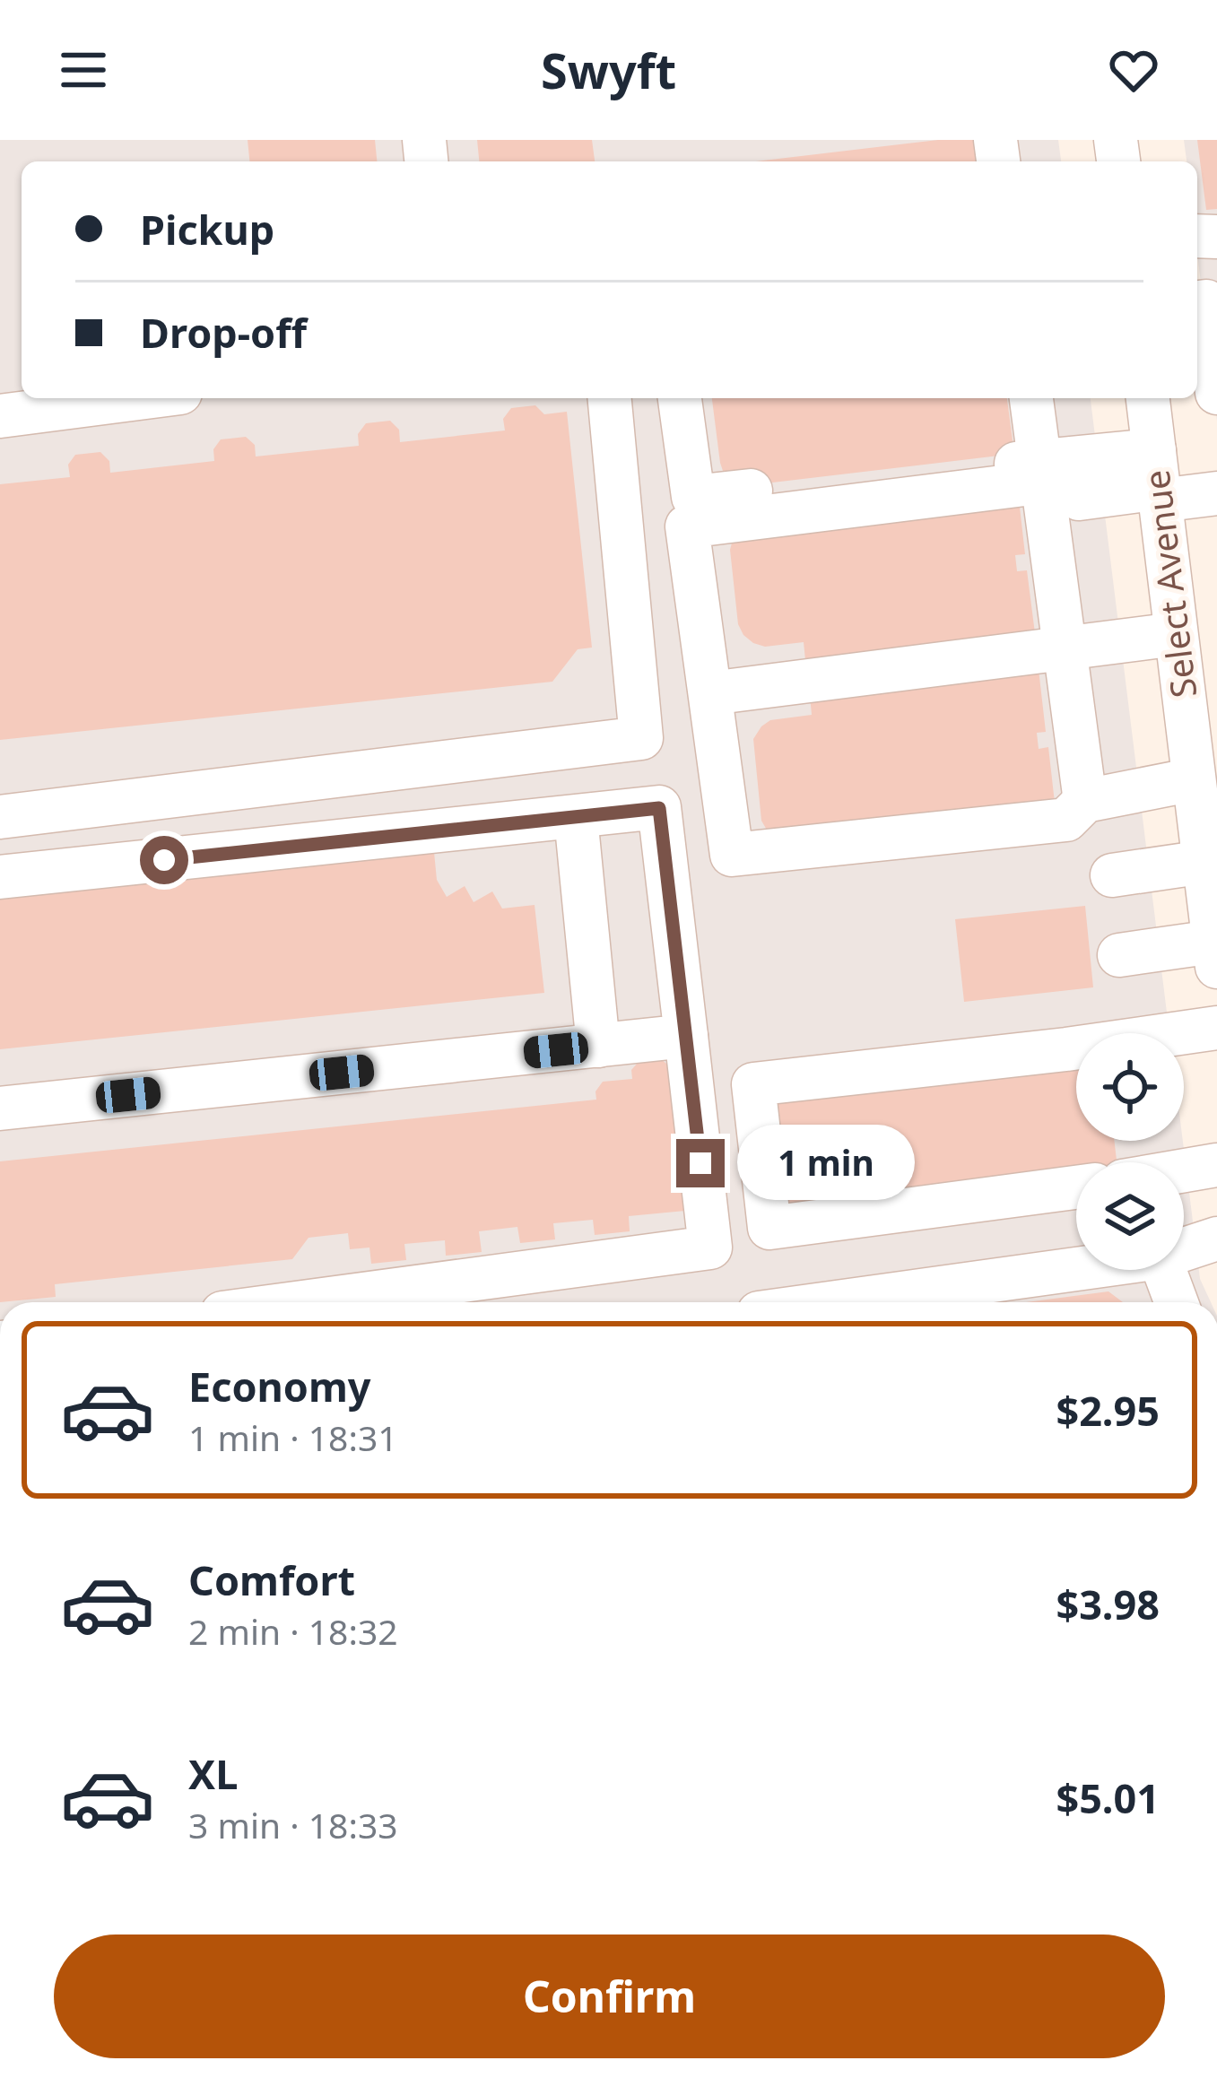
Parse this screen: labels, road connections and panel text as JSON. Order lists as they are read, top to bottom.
{
  "streets": {
    "street": ["Select Avenue"]
  },
  "page": {
    "header": "Swyft",
    "banner": ["Pickup", "Drop-off"],
    "bubble": "1 min",
    "list": [
      {
        "name": "Economy",
        "note": "1 min · 18:31",
        "value": "$2.95"
      },
      {
        "name": "Comfort",
        "note": "2 min · 18:32",
        "value": "$3.98"
      },
      {
        "name": "XL",
        "note": "3 min · 18:33",
        "value": "$5.01"
      }
    ],
    "buttons": "Confirm"
  }
}
